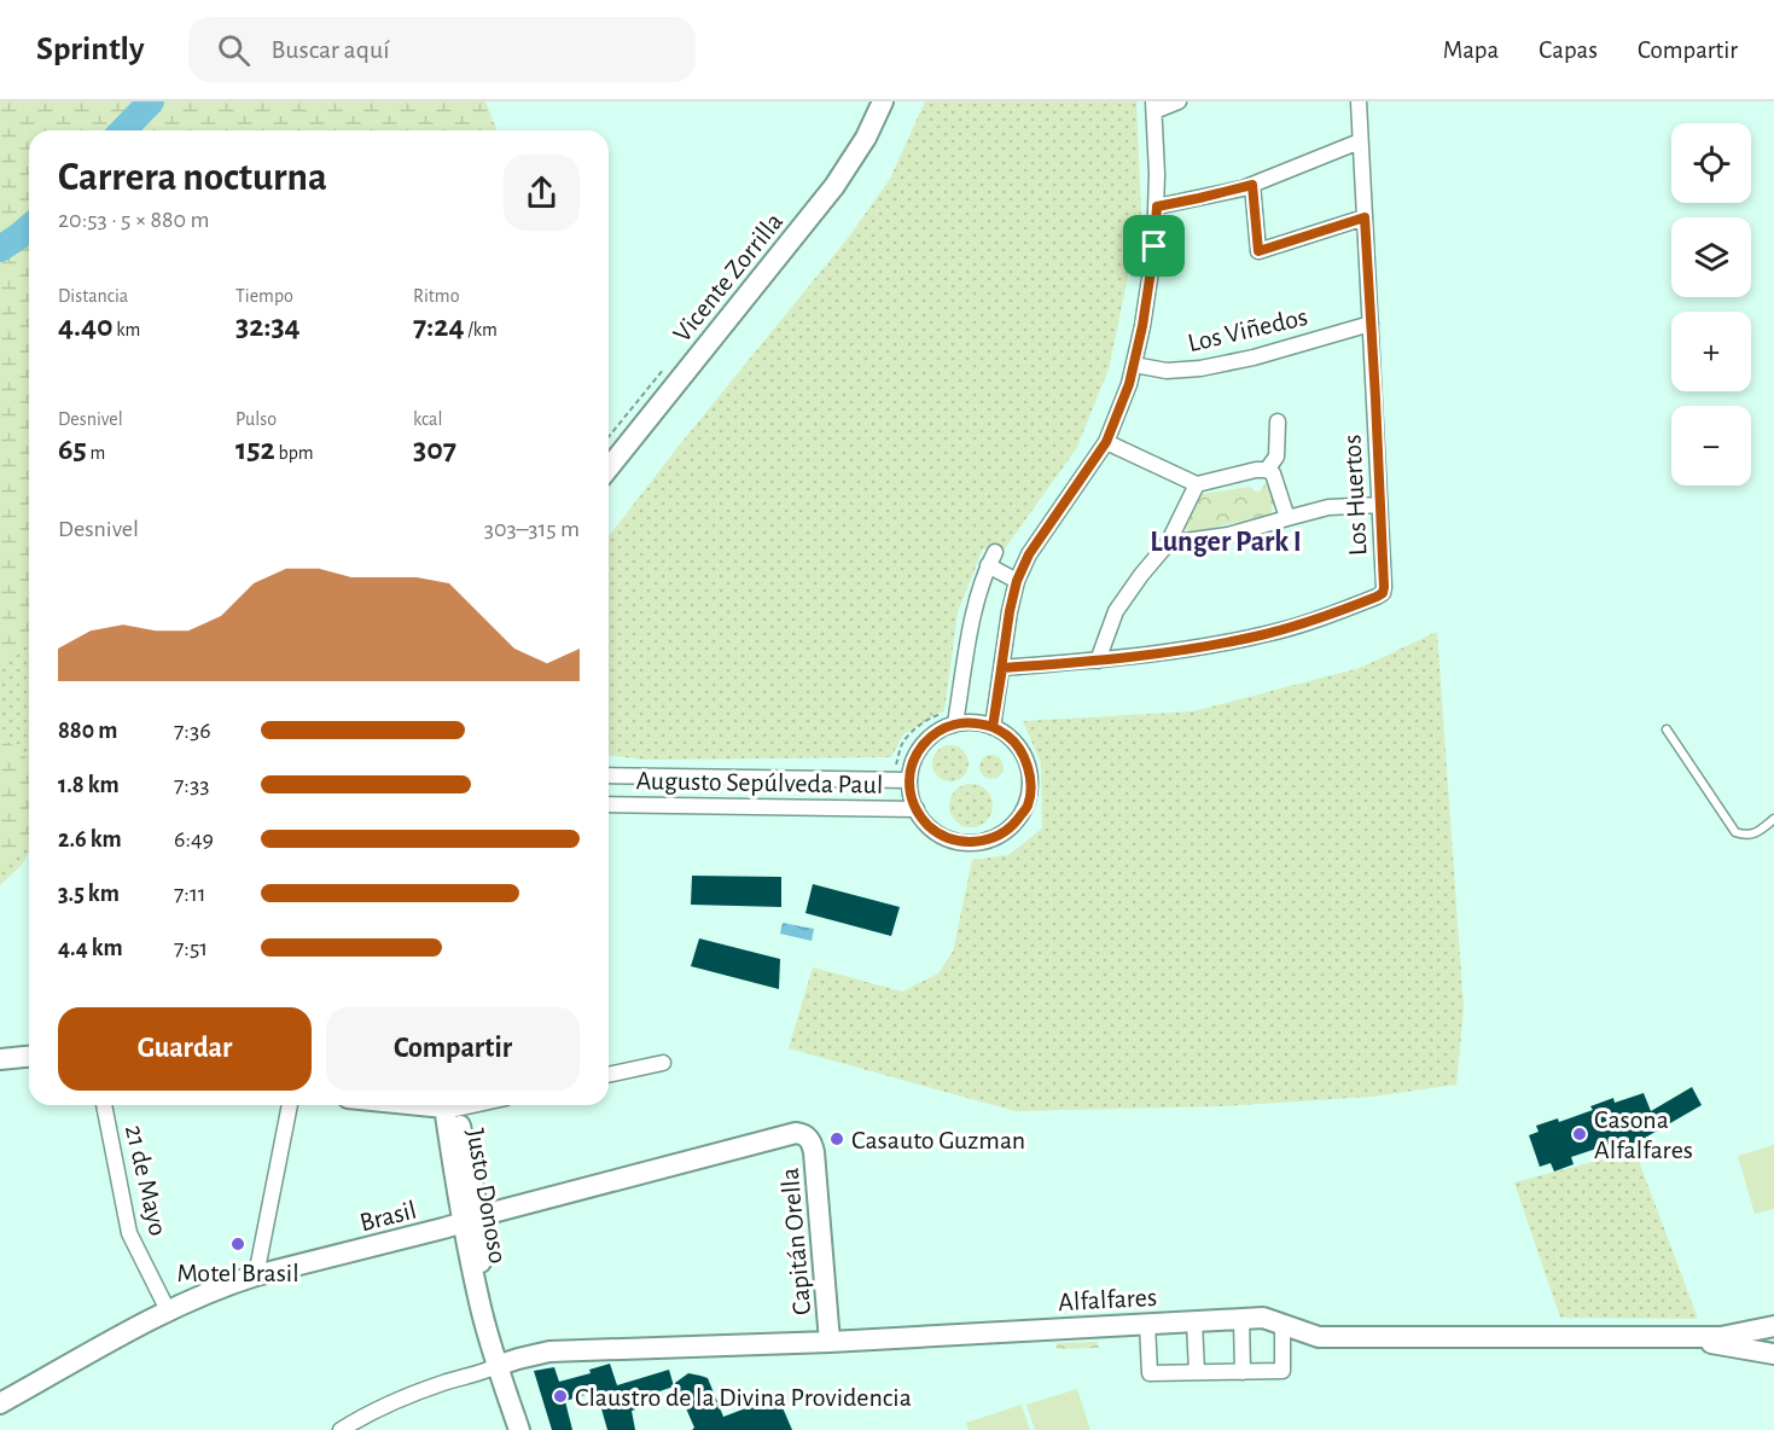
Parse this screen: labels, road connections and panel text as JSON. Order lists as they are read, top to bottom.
{
  "streets": {
    "street": [
      "Vicente Zorrilla",
      "Los Viñedos",
      "Los Huertos",
      "Augusto Sepúlveda Paul",
      "21 de Mayo",
      "Justo Donoso",
      "Brasil",
      "Capitán Orella",
      "Alfalfares"
    ]
  },
  "crossings": [
    ["Los Viñedos", "Los Huertos"],
    ["21 de Mayo", "Brasil"],
    ["Justo Donoso", "Brasil"],
    ["Justo Donoso", "Alfalfares"],
    ["Brasil", "Capitán Orella"],
    ["Capitán Orella", "Alfalfares"]
  ],
  "districts": ["Lunger Park I"],
  "places": [
    "Casona Alfalfares",
    "Casauto Guzman",
    "Motel Brasil",
    "Claustro de la Divina Providencia"
  ],
  "page": {
    "header": "Sprintly",
    "search": "Buscar aquí",
    "nav": ["Mapa", "Capas", "Compartir"],
    "map_buttons": ["+", "−"],
    "heading": ["Carrera nocturna", "20:53 · 5 × 880 m"],
    "stats": [
      ["Distancia", "4.40 km"],
      ["Tiempo", "32:34"],
      ["Ritmo", "7:24 /km"],
      ["Desnivel", "65 m"],
      ["Pulso", "152 bpm"],
      ["kcal", "307"]
    ],
    "chart": ["Desnivel", "303–315 m"],
    "list": [
      {
        "name": "880 m",
        "note": "7:36"
      },
      {
        "name": "1.8 km",
        "note": "7:33"
      },
      {
        "name": "2.6 km",
        "note": "6:49"
      },
      {
        "name": "3.5 km",
        "note": "7:11"
      },
      {
        "name": "4.4 km",
        "note": "7:51"
      }
    ],
    "buttons": ["Guardar", "Compartir"]
  }
}
